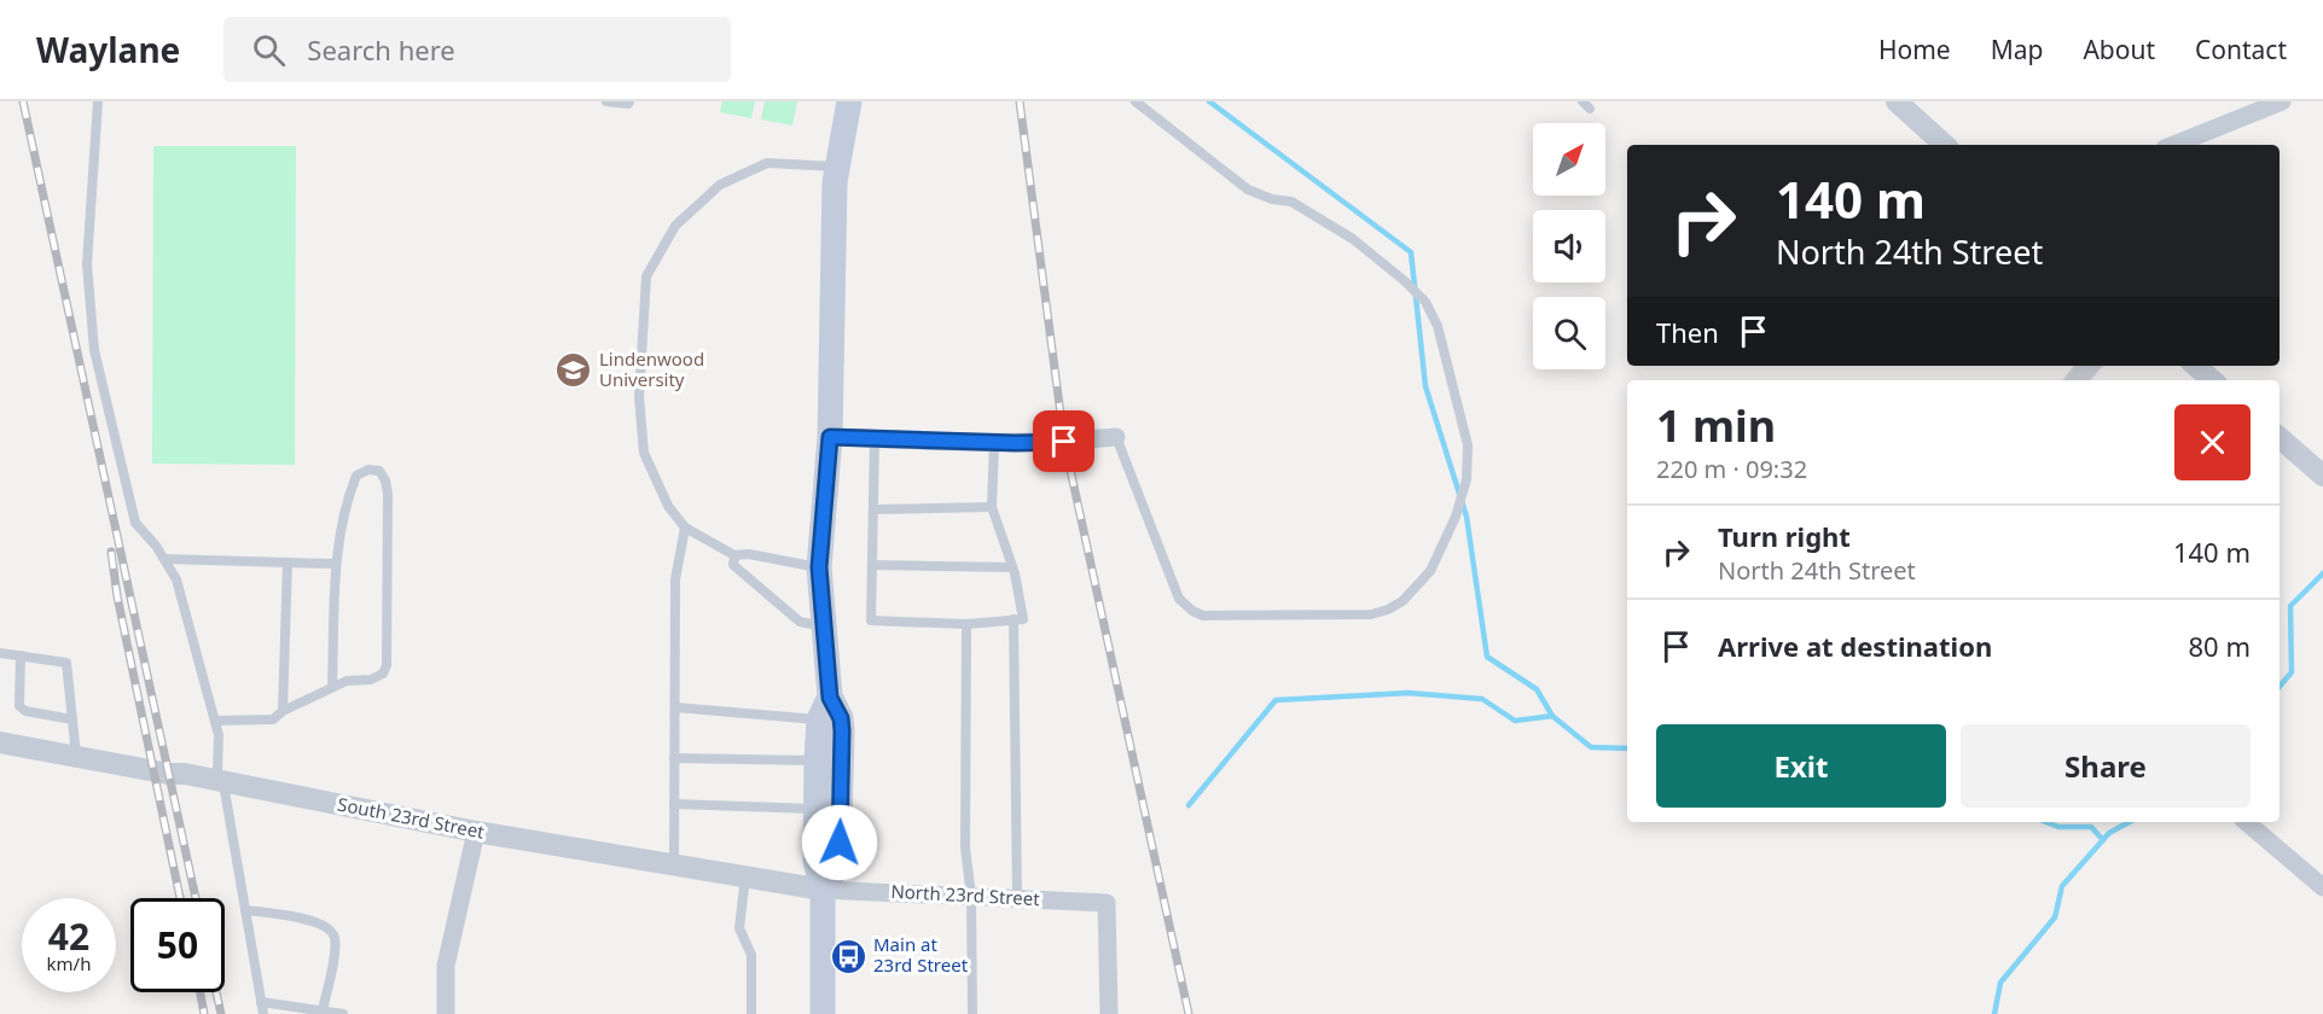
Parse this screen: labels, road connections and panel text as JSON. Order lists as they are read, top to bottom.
{
  "streets": {
    "street": ["South 23rd Street", "North 23rd Street"]
  },
  "crossings": [
    ["South 23rd Street", "North 23rd Street"]
  ],
  "places": {
    "school or university": ["Lindenwood University"],
    "bus stop": ["Main at 23rd Street"]
  },
  "north": "top right",
  "page": {
    "header": "Waylane",
    "search": "Search here",
    "nav": [
      "Home",
      "Map",
      "About",
      "Contact"
    ],
    "turn": ["140 m", "North 24th Street"],
    "then": "Then",
    "heading": ["1 min", "220 m · 09:32"],
    "list": [
      {
        "name": "Turn right",
        "note": "North 24th Street",
        "value": "140 m"
      },
      {
        "name": "Arrive at destination",
        "value": "80 m"
      }
    ],
    "buttons": ["Exit", "Share"],
    "speed": "42 km/h",
    "limit": "50"
  }
}
